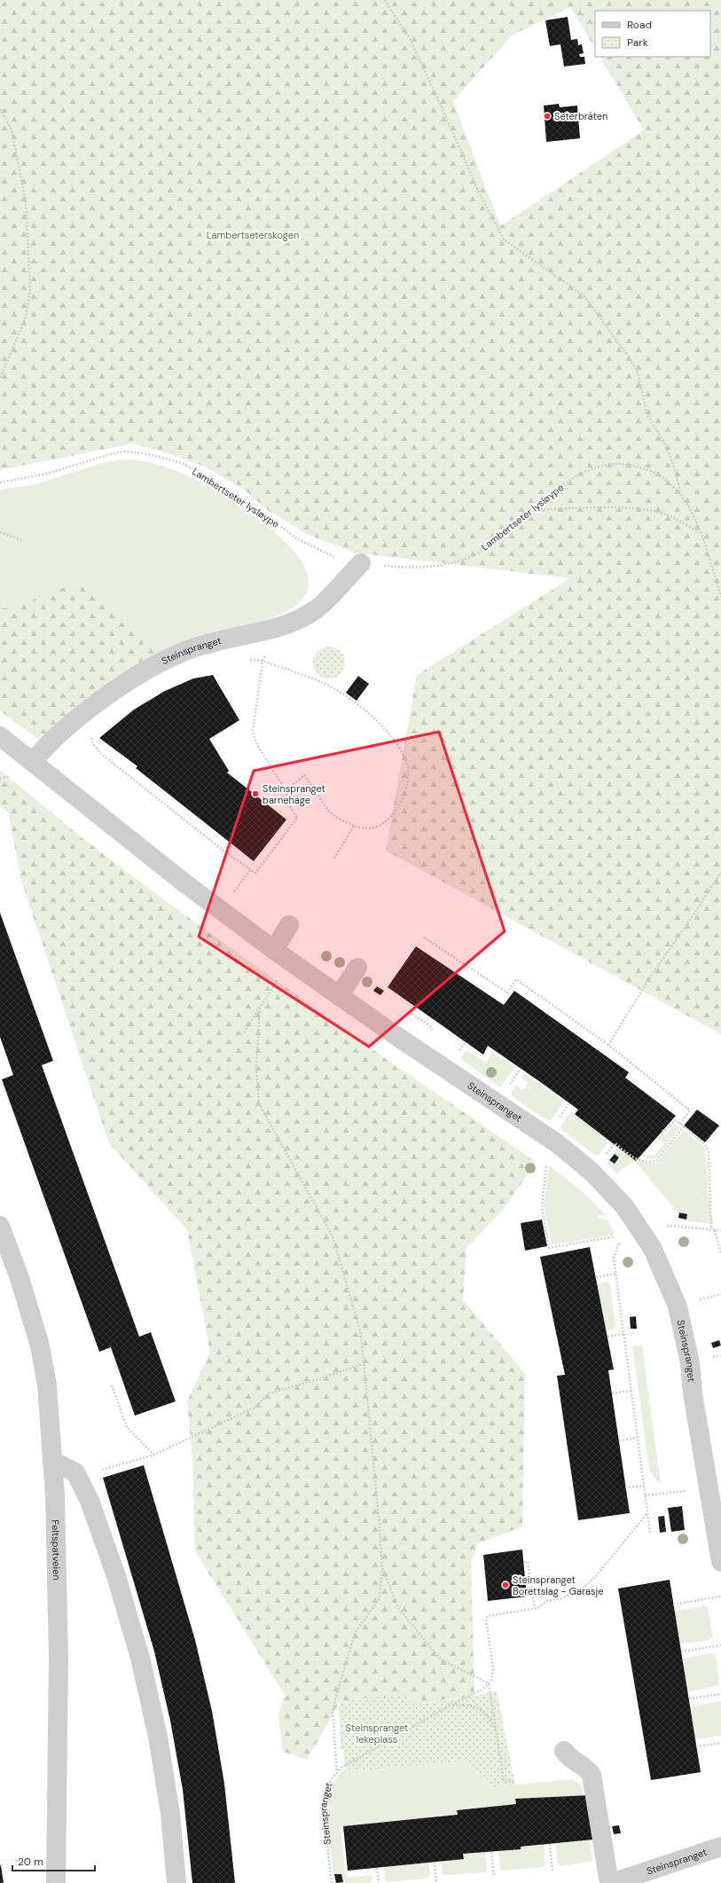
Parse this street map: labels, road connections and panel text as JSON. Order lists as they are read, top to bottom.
{
  "streets": {
    "street": ["Steinspranget", "Feltspatveien"],
    "path": ["Lambertseter lysløype"]
  },
  "crossings": [
    ["Lambertseter lysløype", "Steinspranget"]
  ],
  "parks": ["Lambertseterskogen", "Steinspranget lekeplass"],
  "places": ["Seterbråten", "Steinspranget barnehage", "Steinspranget Borettslag - Garasje"],
  "legend": ["Road", "Park"],
  "scale_bar": "20 m"
}
